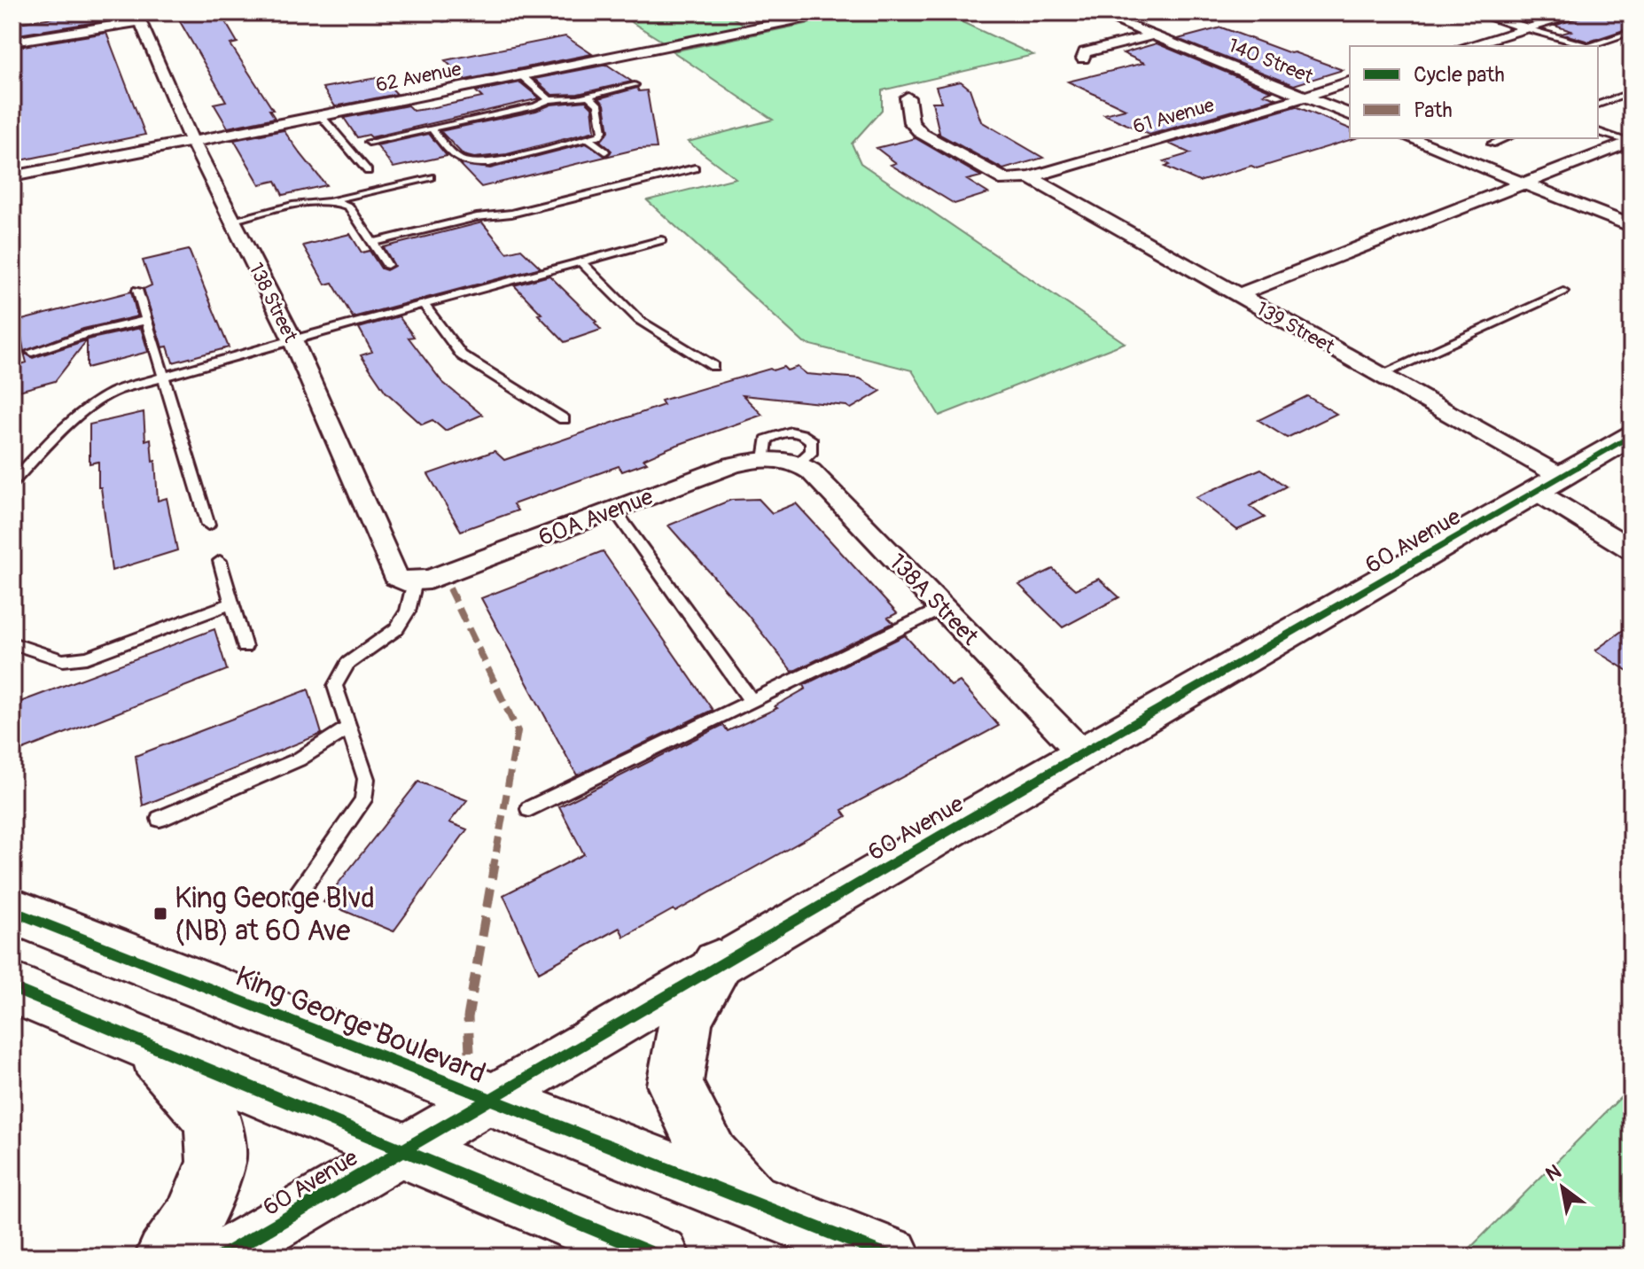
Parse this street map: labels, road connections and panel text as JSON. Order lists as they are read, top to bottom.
{
  "streets": {
    "main road": ["King George Boulevard"],
    "street": [
      "140 Street",
      "62 Avenue",
      "61 Avenue",
      "138 Street",
      "139 Street",
      "60A Avenue",
      "60 Avenue",
      "138A Street"
    ]
  },
  "crossings": [
    ["140 Street", "61 Avenue"],
    ["62 Avenue", "138 Street"],
    ["61 Avenue", "139 Street"],
    ["138 Street", "60A Avenue"],
    ["139 Street", "60 Avenue"],
    ["60A Avenue", "138A Street"],
    ["60 Avenue", "138A Street"],
    ["60 Avenue", "King George Boulevard"]
  ],
  "places": {
    "transit": ["King George Blvd (NB) at 60 Ave"]
  },
  "legend": ["Cycle path", "Path"],
  "north": "top left"
}
